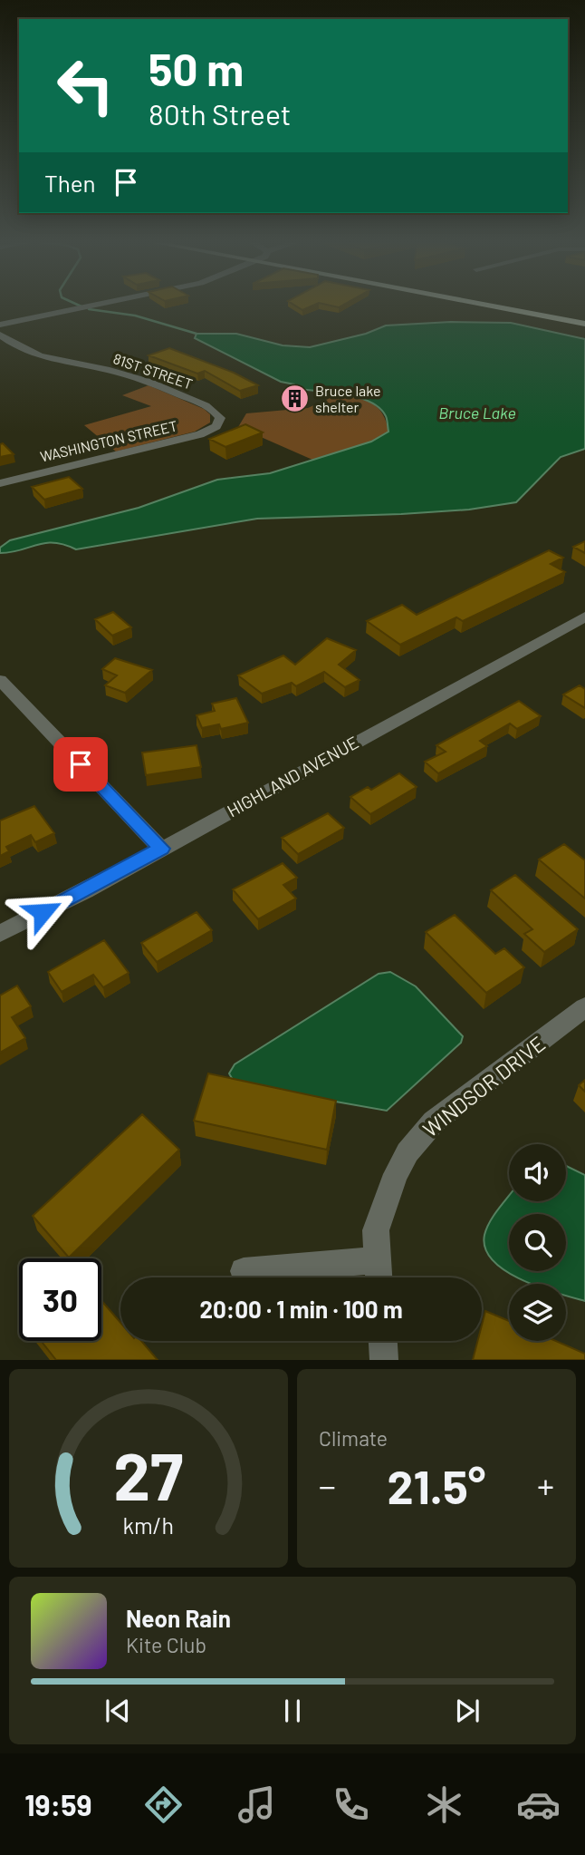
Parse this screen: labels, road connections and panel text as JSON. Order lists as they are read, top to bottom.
{
  "streets": {
    "street": [
      "81ST STREET",
      "WASHINGTON STREET",
      "HIGHLAND AVENUE",
      "WINDSOR DRIVE"
    ]
  },
  "crossings": [
    ["81ST STREET", "WASHINGTON STREET"]
  ],
  "water": ["Bruce Lake"],
  "places": {
    "building": ["Bruce lake shelter"]
  },
  "page": {
    "turn": ["50 m", "80th Street"],
    "then": "Then",
    "limit": "30",
    "trip": "20:00 · 1 min · 100 m",
    "tile": "Climate",
    "heat": ["−", "21.5°", "+"],
    "song": ["Neon Rain", "Kite Club"],
    "tabs": "19:59",
    "gauge": ["27", "km/h"]
  }
}
